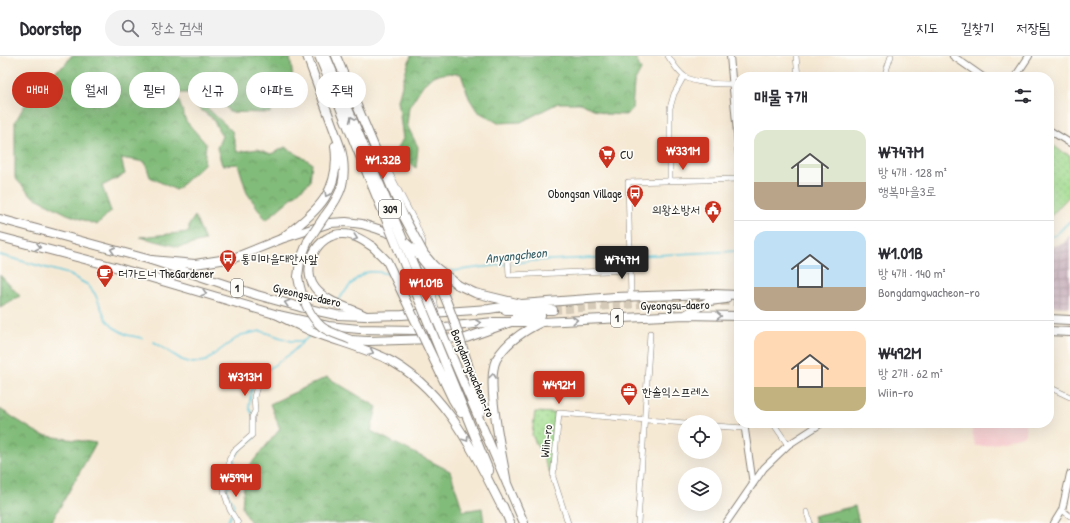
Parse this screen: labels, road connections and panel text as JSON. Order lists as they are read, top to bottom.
{
  "streets": {
    "main road": [
      "309",
      "1",
      "Gyeongsu-daero",
      "Bongdamgwacheon-ro"
    ],
    "street": ["Wiin-ro"]
  },
  "crossings": [
    ["1", "Gyeongsu-daero"]
  ],
  "water": ["Anyangcheon"],
  "places": {
    "supermarket": ["CU"],
    "bus stop": ["Obongsan Village", "통미마을대안사앞"],
    "public building": ["의왕소방서"],
    "cafe": ["더가드너 TheGardener"],
    "office": ["한솔익스프레스"]
  },
  "page": {
    "header": "Doorstep",
    "search": "장소 검색",
    "nav": ["지도", "길찾기", "저장됨"],
    "chip": [
      "매매",
      "월세",
      "필터",
      "신규",
      "아파트",
      "주택"
    ],
    "heading": "매물 7개",
    "list": [
      {
        "name": "₩747M",
        "note": "방 4개 · 128 m² · 행복마을3로"
      },
      {
        "name": "₩1.01B",
        "note": "방 4개 · 140 m² · Bongdamgwacheon-ro"
      },
      {
        "name": "₩492M",
        "note": "방 2개 · 62 m² · Wiin-ro"
      }
    ],
    "price": [
      "₩331M",
      "₩1.32B",
      "₩747M",
      "₩1.01B",
      "₩313M",
      "₩492M",
      "₩599M"
    ]
  }
}
